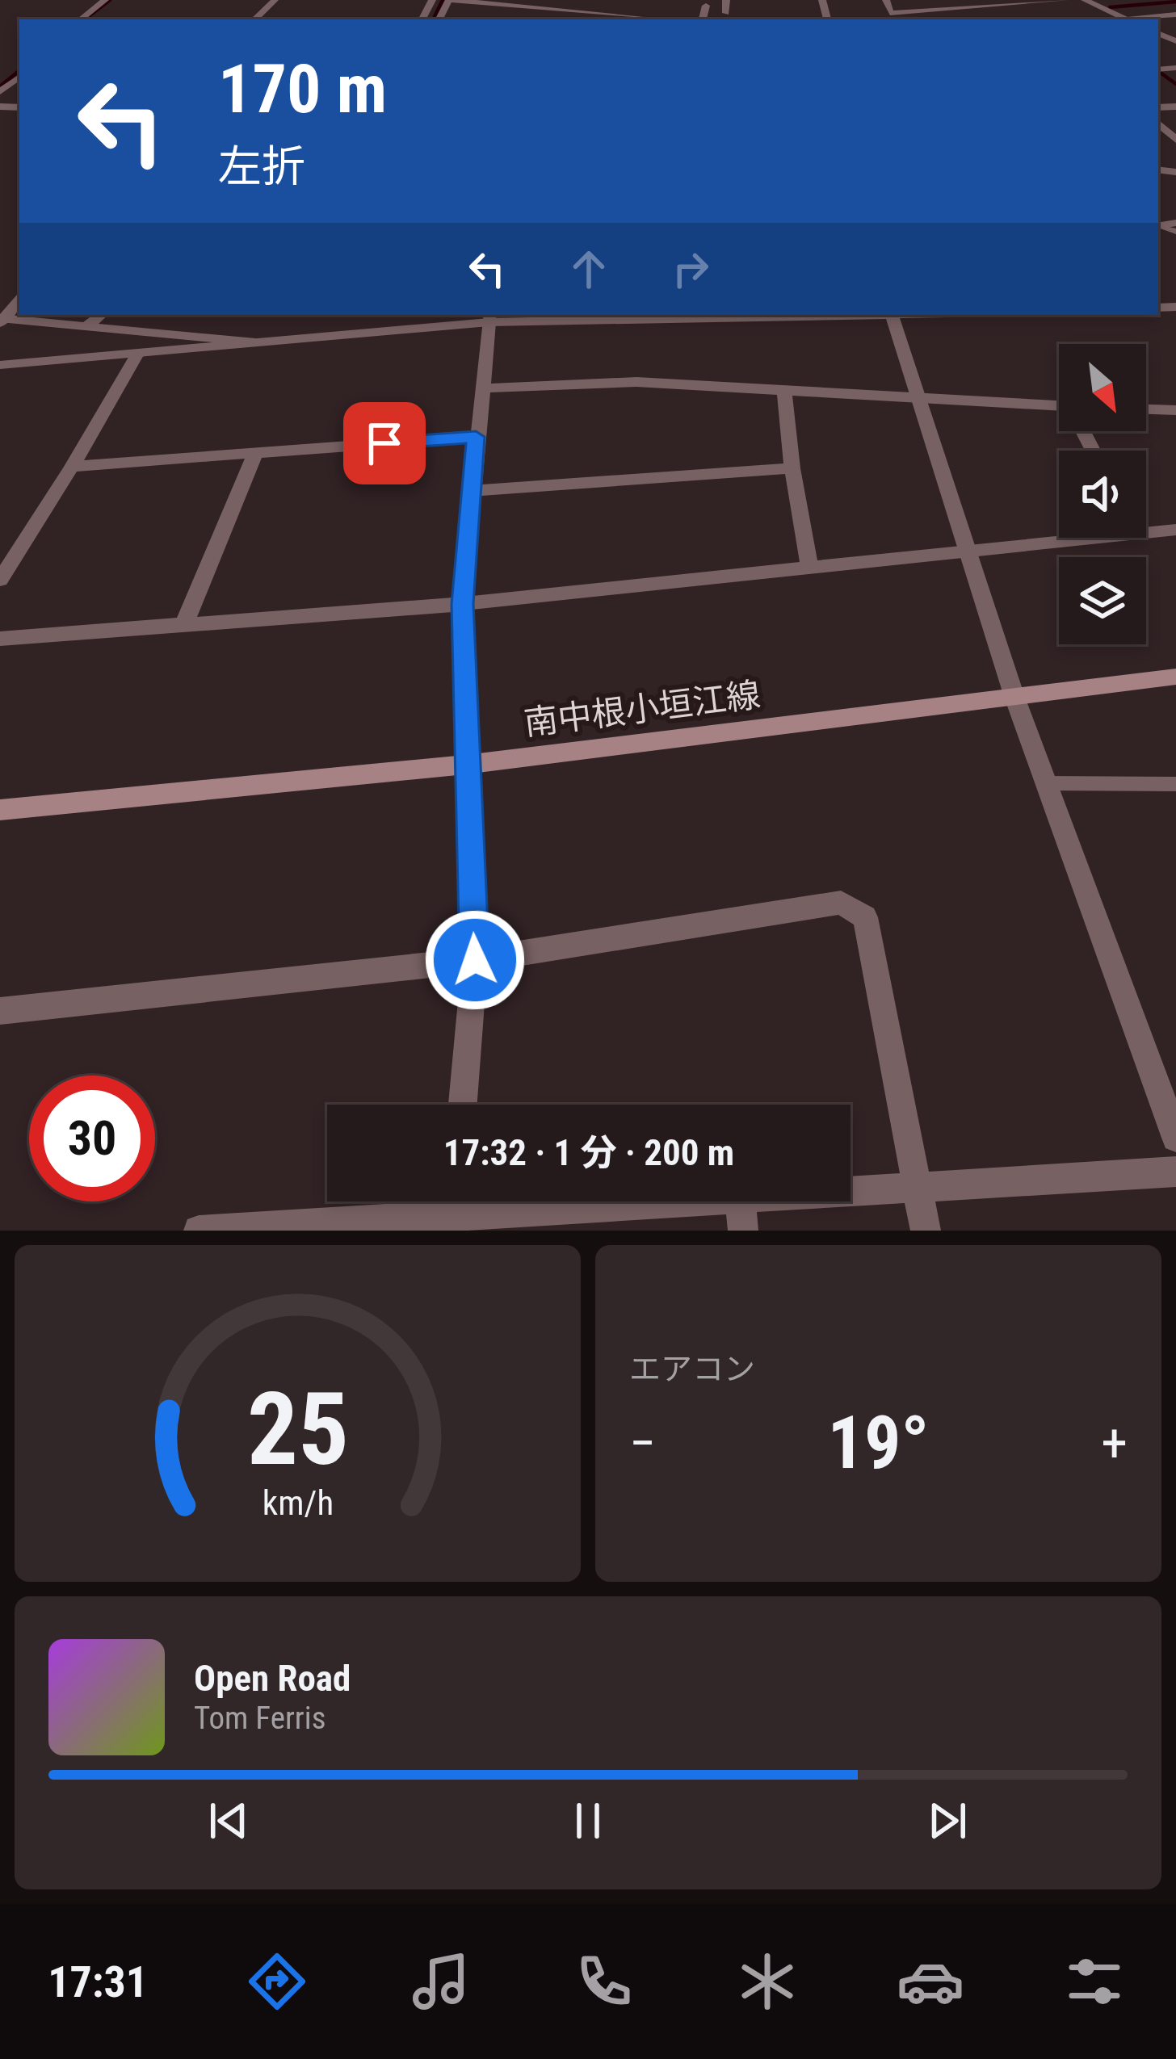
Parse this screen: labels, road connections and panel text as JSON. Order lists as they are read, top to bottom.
{
  "streets": {
    "main road": ["南中根小垣江線"]
  },
  "north": "bottom right",
  "page": {
    "turn": ["170 m", "左折"],
    "limit": "30",
    "trip": "17:32 · 1 分 · 200 m",
    "tile": "エアコン",
    "heat": ["−", "19°", "+"],
    "song": ["Open Road", "Tom Ferris"],
    "tabs": "17:31",
    "gauge": ["25", "km/h"]
  }
}
